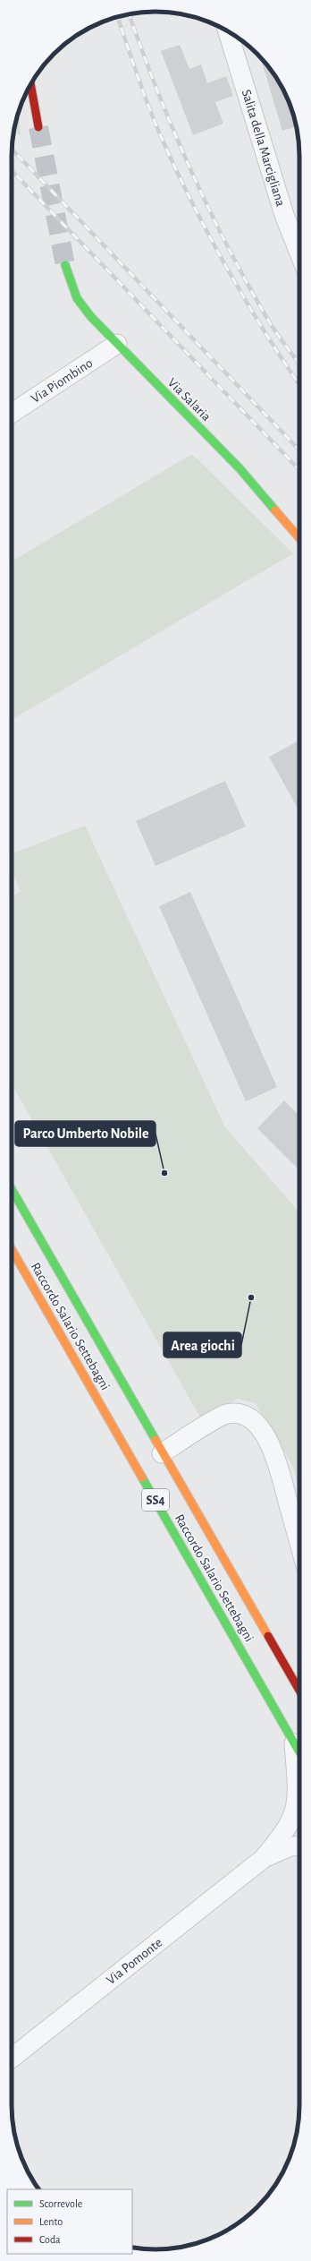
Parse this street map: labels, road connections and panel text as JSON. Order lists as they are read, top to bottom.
{
  "streets": {
    "main road": ["Via Salaria", "Raccordo Salario Settebagni", "SS4"],
    "street": ["Salita della Marcigliana", "Via Piombino", "Via Pomonte"]
  },
  "crossings": [
    ["Via Piombino", "Via Salaria"],
    ["Raccordo Salario Settebagni", "Via Pomonte"]
  ],
  "places": ["Parco Umberto Nobile", "Area giochi"],
  "legend": ["Scorrevole", "Lento", "Coda"]
}
